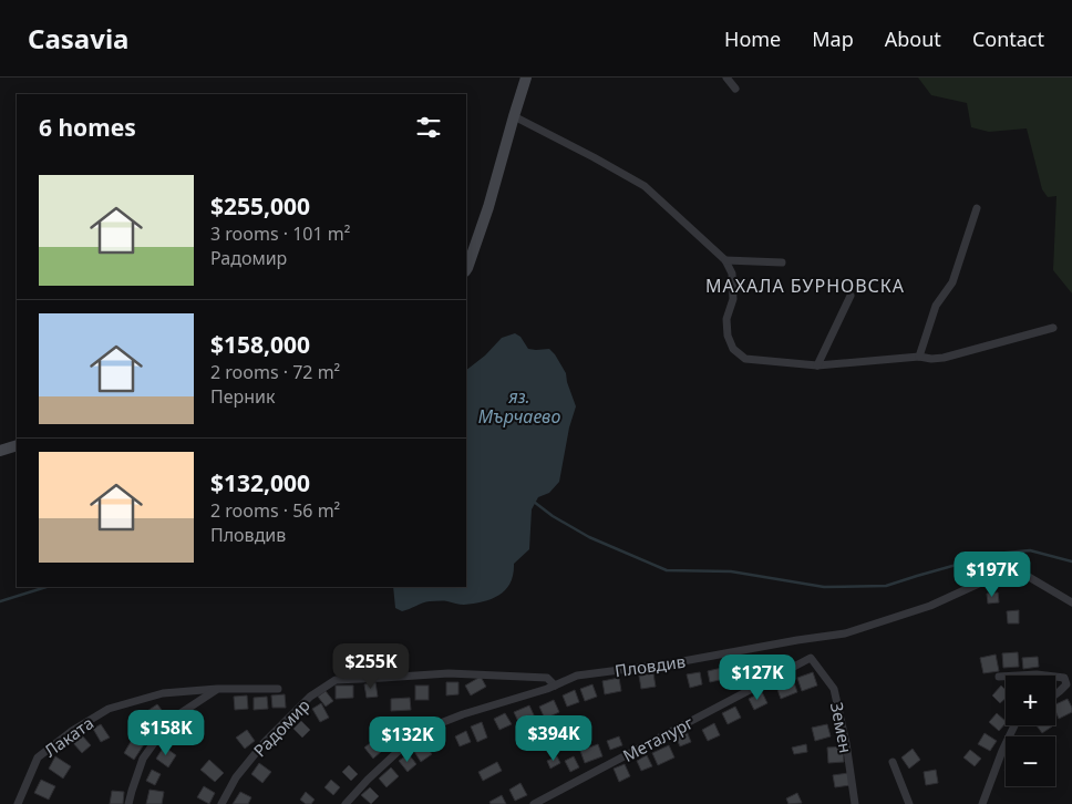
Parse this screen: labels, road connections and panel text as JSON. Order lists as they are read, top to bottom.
{
  "streets": {
    "street": [
      "Пловдив",
      "Радомир",
      "Земен",
      "Лаката",
      "Металург"
    ]
  },
  "crossings": [
    ["Пловдив", "Радомир"],
    ["Земен", "Металург"]
  ],
  "districts": ["МАХАЛА БУРНОВСКА"],
  "water": ["яз. Мърчаево"],
  "page": {
    "header": "Casavia",
    "nav": [
      "Home",
      "Map",
      "About",
      "Contact"
    ],
    "heading": "6 homes",
    "list": [
      {
        "name": "$255,000",
        "note": "3 rooms · 101 m² · Радомир"
      },
      {
        "name": "$158,000",
        "note": "2 rooms · 72 m² · Перник"
      },
      {
        "name": "$132,000",
        "note": "2 rooms · 56 m² · Пловдив"
      }
    ],
    "price": [
      "$197K",
      "$255K",
      "$127K",
      "$158K",
      "$394K",
      "$132K"
    ],
    "map_buttons": ["+", "−"]
  }
}
